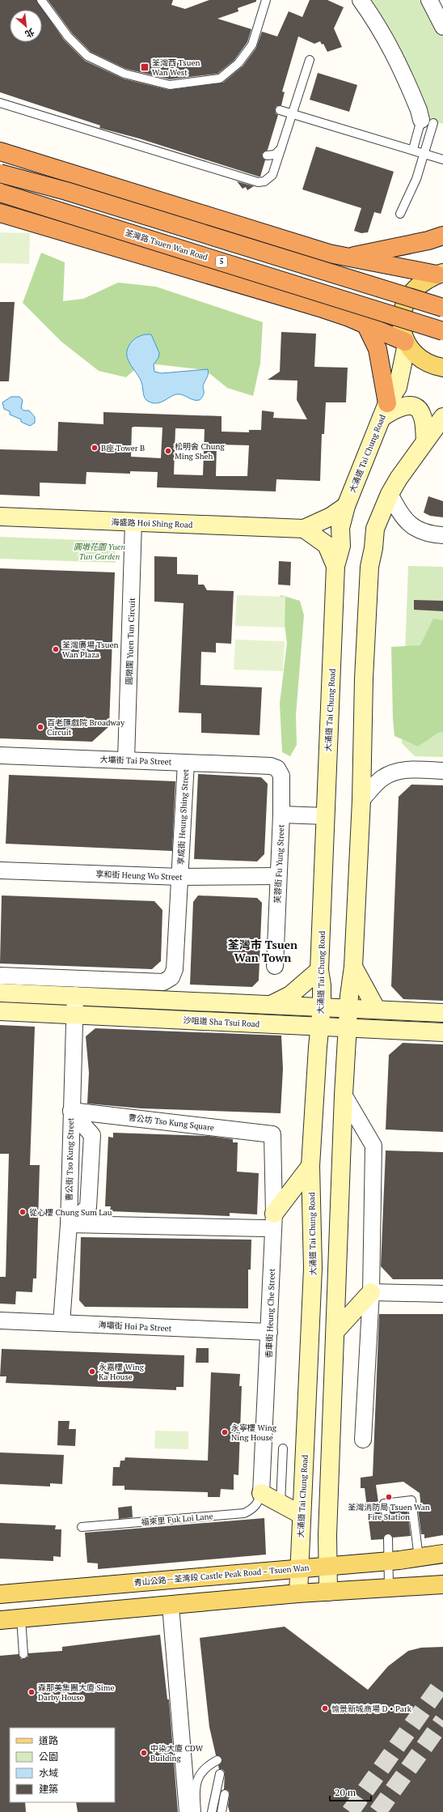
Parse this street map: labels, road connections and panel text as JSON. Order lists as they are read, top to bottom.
{
  "streets": {
    "highway": ["荃灣路 Tsuen Wan Road", "5"],
    "main road": [
      "大涌道 Tai Chung Road",
      "海盛路 Hoi Shing Road",
      "沙咀道 Sha Tsui Road",
      "青山公路－荃灣段 Castle Peak Road – Tsuen Wan"
    ],
    "street": [
      "圓墩圍 Yuen Tun Circuit",
      "大壩街 Tai Pa Street",
      "享成街 Heung Shing Street",
      "芙蓉街 Fu Yung Street",
      "享和街 Heung Wo Street",
      "曹公坊 Tso Kung Square",
      "曹公街 Tso Kung Street",
      "香車街 Heung Che Street",
      "海壩街 Hoi Pa Street"
    ],
    "lane": ["福來里 Fuk Loi Lane"]
  },
  "crossings": [
    ["大涌道 Tai Chung Road", "海盛路 Hoi Shing Road"],
    ["大涌道 Tai Chung Road", "沙咀道 Sha Tsui Road"],
    ["大涌道 Tai Chung Road", "青山公路－荃灣段 Castle Peak Road – Tsuen Wan"],
    ["海盛路 Hoi Shing Road", "圓墩圍 Yuen Tun Circuit"],
    ["圓墩圍 Yuen Tun Circuit", "大壩街 Tai Pa Street"],
    ["大壩街 Tai Pa Street", "享成街 Heung Shing Street"],
    ["大壩街 Tai Pa Street", "芙蓉街 Fu Yung Street"],
    ["享成街 Heung Shing Street", "享和街 Heung Wo Street"],
    ["芙蓉街 Fu Yung Street", "享和街 Heung Wo Street"],
    ["沙咀道 Sha Tsui Road", "曹公街 Tso Kung Street"],
    ["曹公坊 Tso Kung Square", "曹公街 Tso Kung Street"],
    ["曹公坊 Tso Kung Square", "香車街 Heung Che Street"],
    ["曹公街 Tso Kung Street", "海壩街 Hoi Pa Street"],
    ["香車街 Heung Che Street", "海壩街 Hoi Pa Street"],
    ["香車街 Heung Che Street", "福來里 Fuk Loi Lane"]
  ],
  "districts": ["荃灣市 Tsuen Wan Town"],
  "parks": ["圓墩花園 Yuen Tun Garden"],
  "places": {
    "transit": ["荃灣西 Tsuen Wan West"],
    "other": [
      "B座 Tower B",
      "松明舍 Chung Ming Sheh",
      "荃灣廣場 Tsuen Wan Plaza",
      "百老匯戲院 Broadway Circuit",
      "從心樓 Chung Sum Lau",
      "永嘉樓 Wing Ka House",
      "永寧樓 Wing Ning House",
      "荃灣消防局 Tsuen Wan Fire Station",
      "森那美集團大廈 Sime Darby House",
      "愉景新城商場 D • Park",
      "中染大廈 CDW Building"
    ]
  },
  "legend": [
    "道路",
    "公園",
    "水域",
    "建築"
  ],
  "scale_bar": "20 m",
  "north": "bottom right"
}
